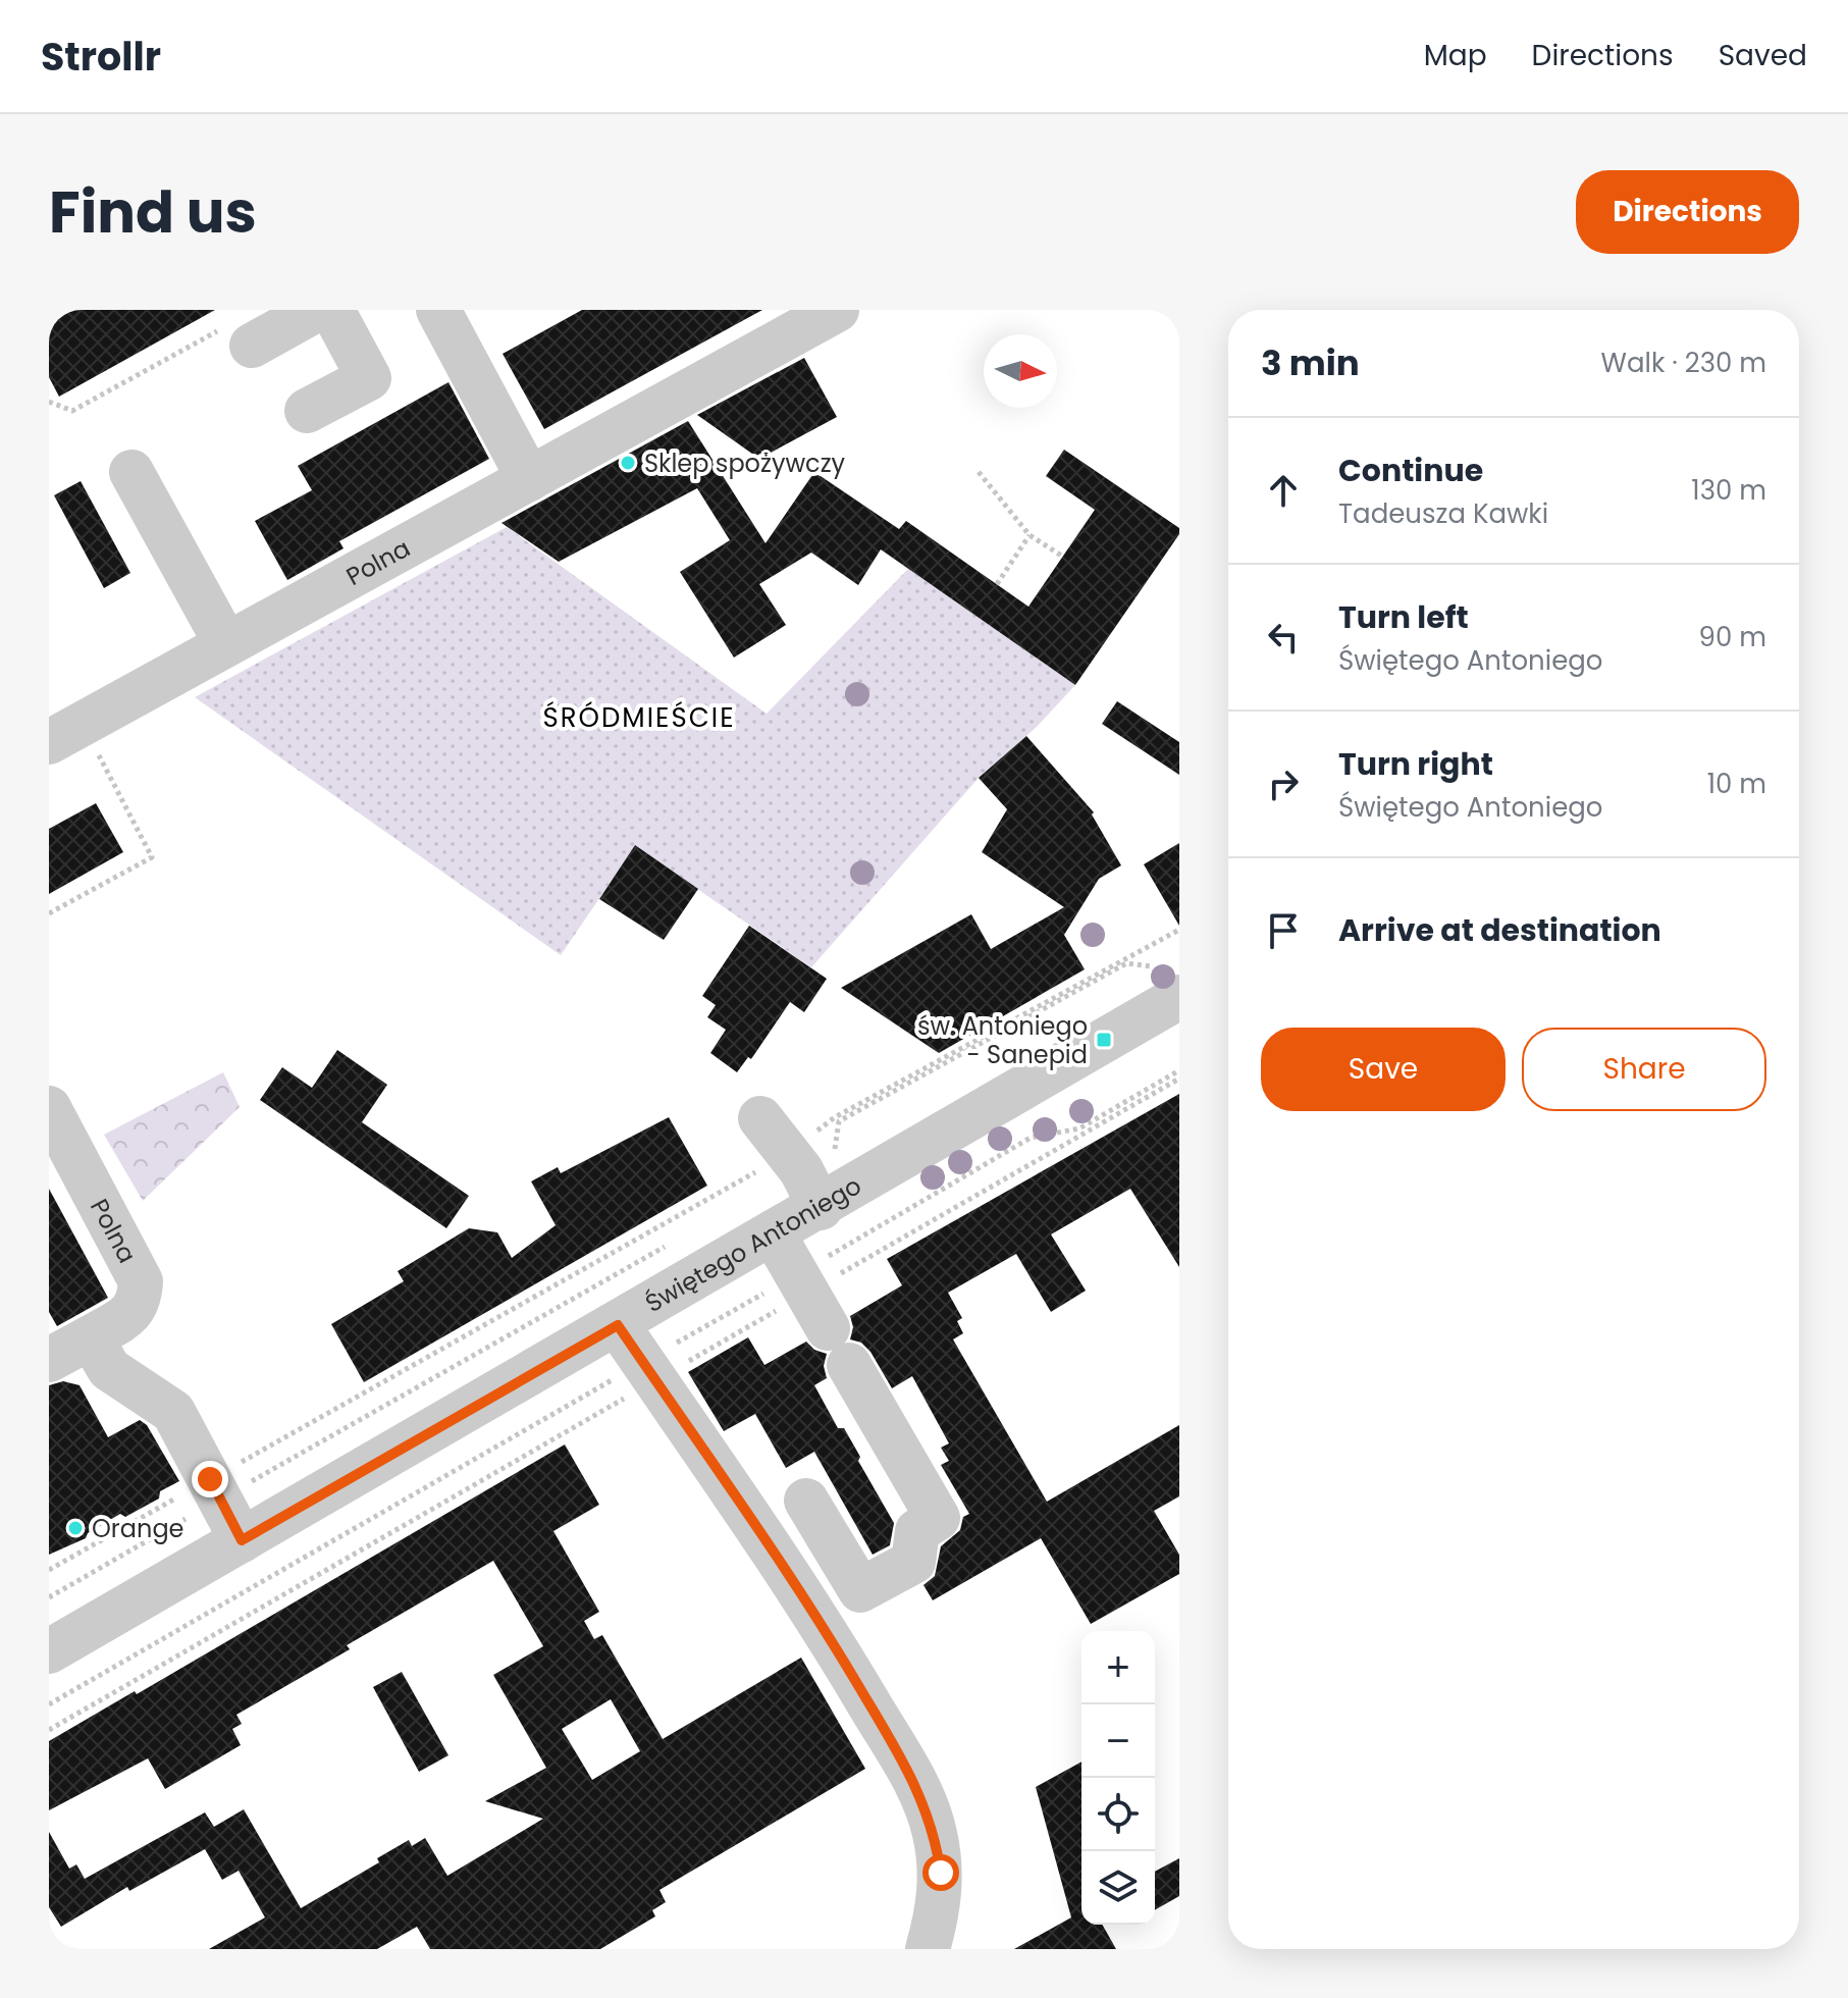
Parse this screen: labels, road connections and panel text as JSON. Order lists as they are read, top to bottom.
{
  "streets": {
    "street": ["Polna", "Świętego Antoniego"]
  },
  "districts": ["ŚRÓDMIEŚCIE"],
  "places": {
    "other": ["Sklep spożywczy", "Orange"],
    "transit": ["św. Antoniego - Sanepid"]
  },
  "north": "right",
  "page": {
    "header": "Strollr",
    "nav": ["Map", "Directions", "Saved"],
    "title": "Find us",
    "buttons": [
      "Directions",
      ["Save", "Share"]
    ],
    "heading": ["3 min", "Walk · 230 m"],
    "list": [
      ["Continue", "Tadeusza Kawki", "130 m"],
      ["Turn left", "Świętego Antoniego", "90 m"],
      ["Turn right", "Świętego Antoniego", "10 m"],
      "Arrive at destination"
    ],
    "map_buttons": ["+", "−"]
  }
}
